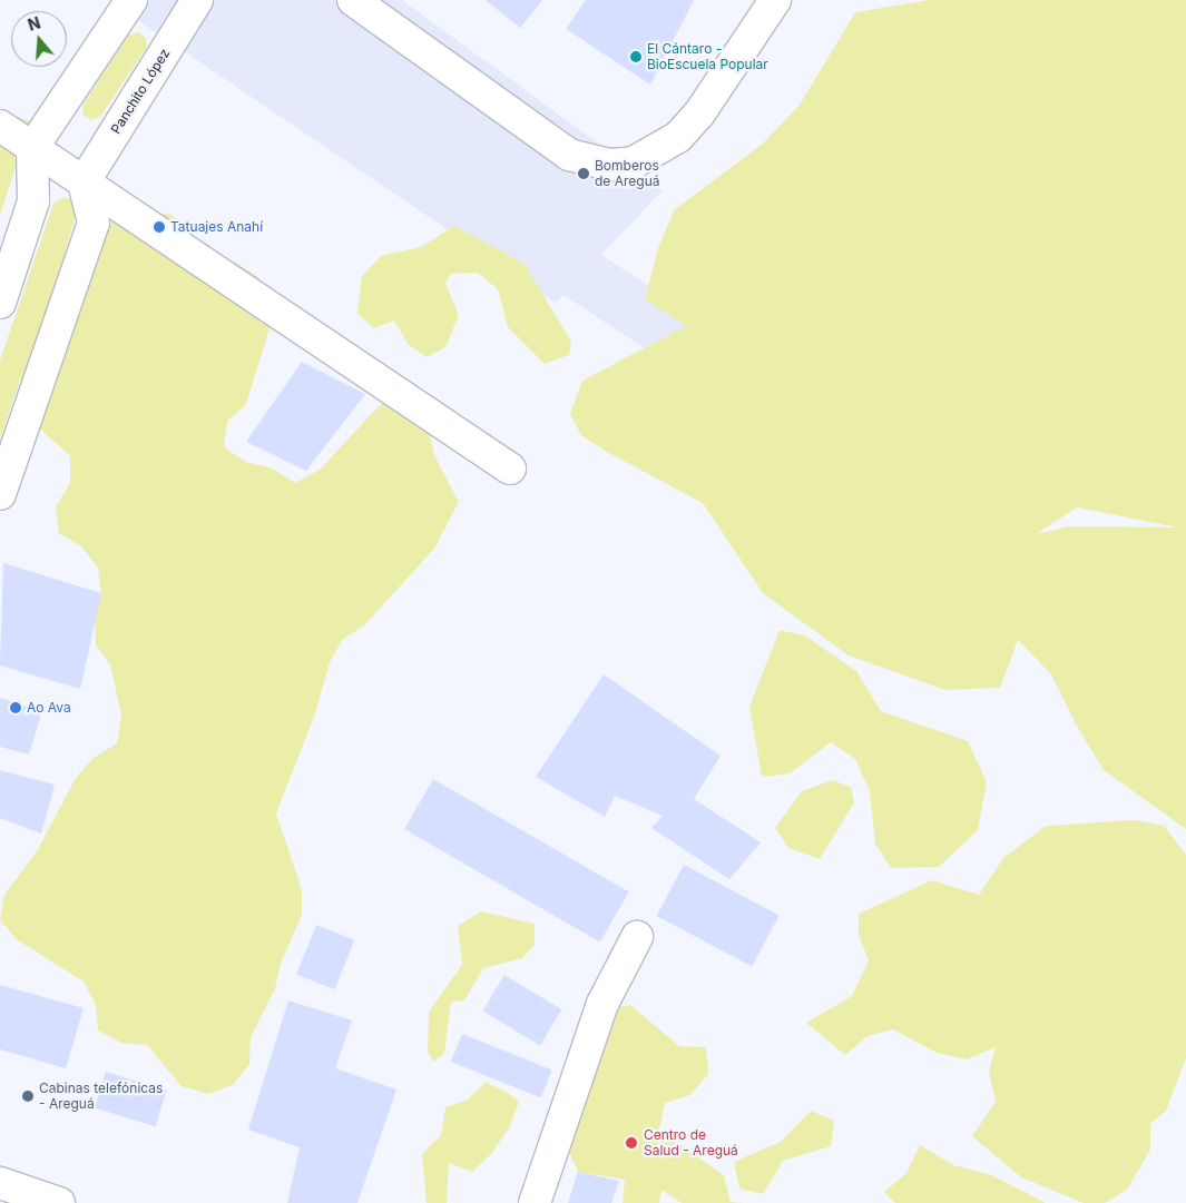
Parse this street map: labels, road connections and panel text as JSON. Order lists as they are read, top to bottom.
{
  "streets": {
    "street": ["Panchito López"]
  },
  "places": [
    "El Cántaro - BioEscuela Popular",
    "Bomberos de Areguá",
    "Tatuajes Anahí",
    "Ao Ava",
    "Cabinas telefónicas - Areguá",
    "Centro de Salud - Areguá"
  ],
  "north": "top"
}
